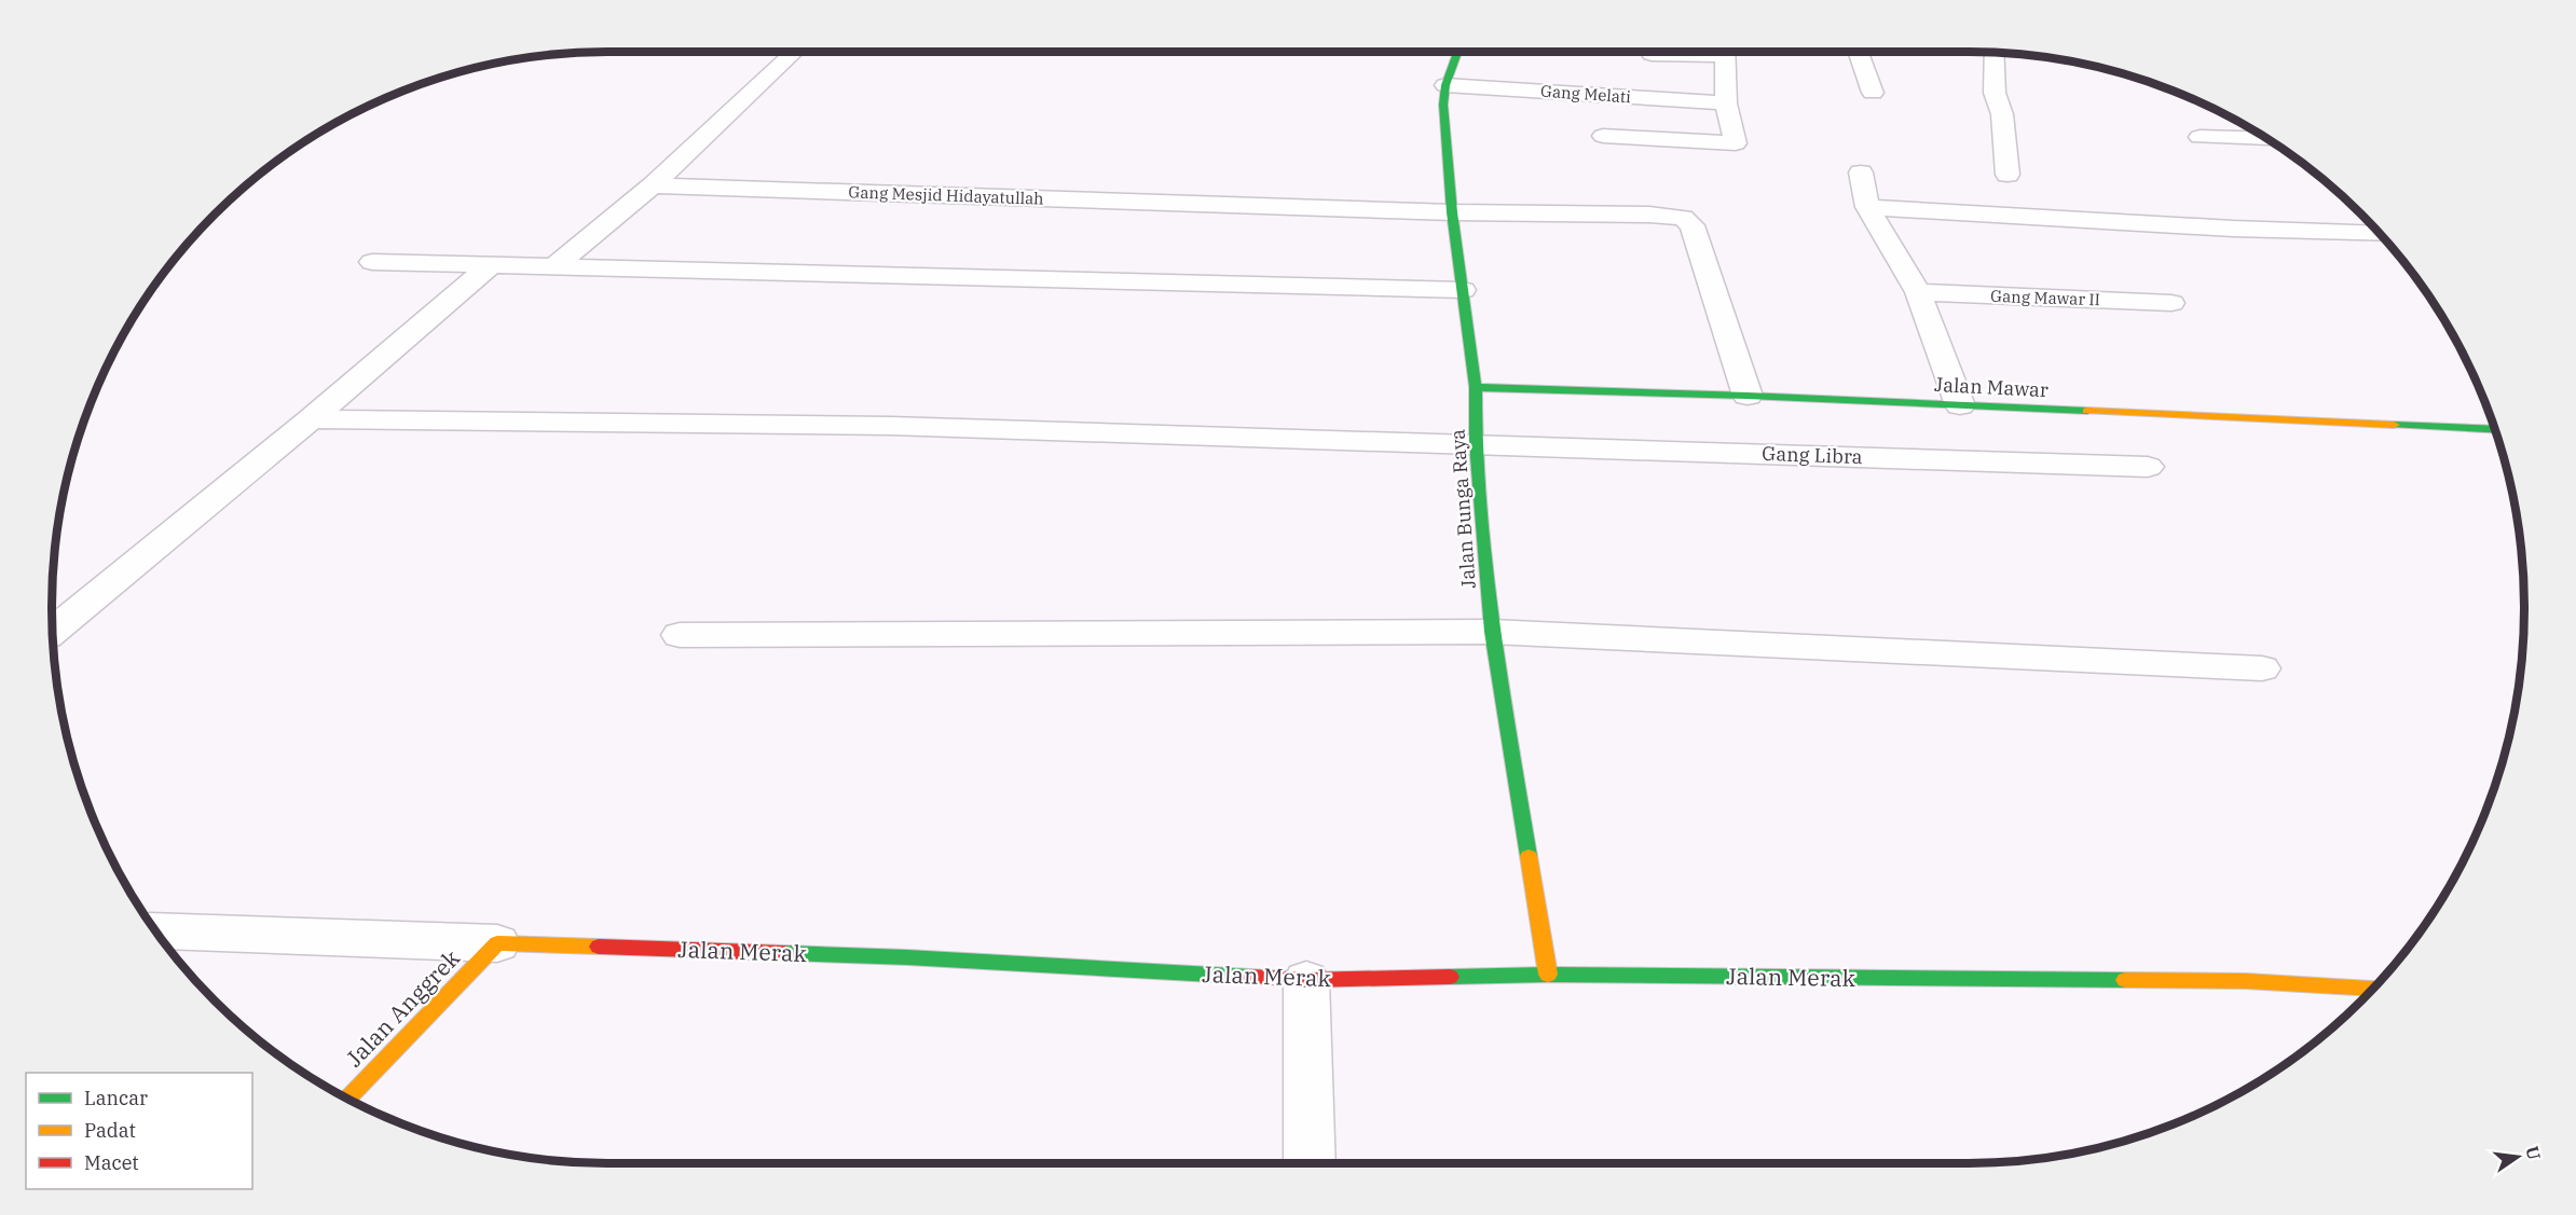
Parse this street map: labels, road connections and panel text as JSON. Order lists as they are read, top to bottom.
{
  "streets": {
    "street": [
      "Gang Melati",
      "Gang Mesjid Hidayatullah",
      "Gang Mawar II",
      "Jalan Mawar",
      "Gang Libra",
      "Jalan Bunga Raya",
      "Jalan Merak",
      "Jalan Anggrek"
    ]
  },
  "crossings": [
    ["Gang Melati", "Jalan Bunga Raya"],
    ["Gang Mesjid Hidayatullah", "Jalan Mawar"],
    ["Gang Mesjid Hidayatullah", "Jalan Bunga Raya"],
    ["Jalan Mawar", "Jalan Bunga Raya"],
    ["Gang Libra", "Jalan Bunga Raya"],
    ["Jalan Bunga Raya", "Jalan Merak"],
    ["Jalan Merak", "Jalan Anggrek"]
  ],
  "legend": ["Lancar", "Padat", "Macet"],
  "north": "right"
}
